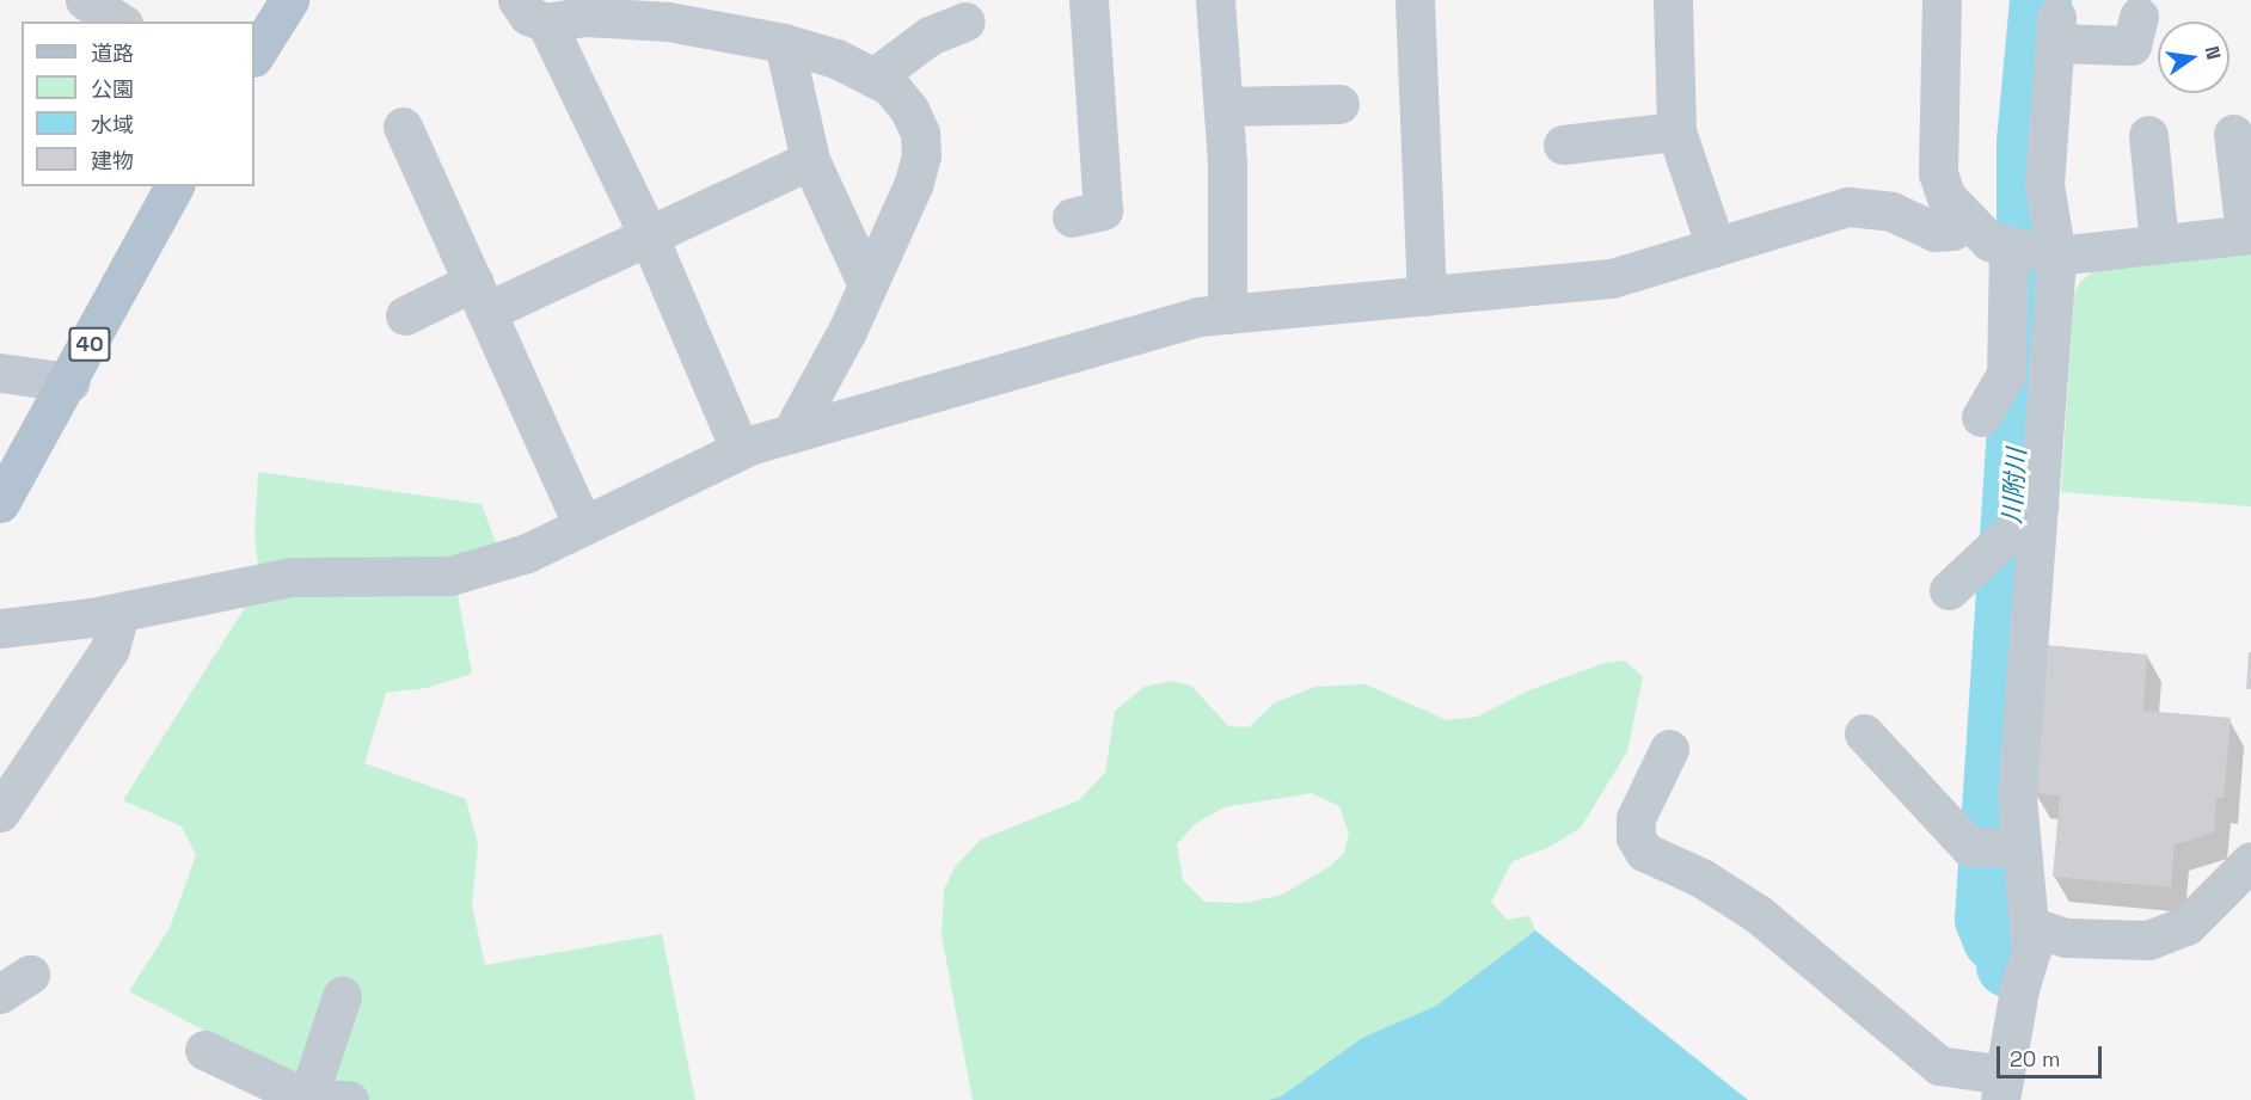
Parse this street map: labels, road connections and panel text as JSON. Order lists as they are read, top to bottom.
{
  "streets": {
    "main road": ["40"]
  },
  "water": ["川附川"],
  "legend": [
    "道路",
    "公園",
    "水域",
    "建物"
  ],
  "scale_bar": "20 m",
  "north": "right"
}
